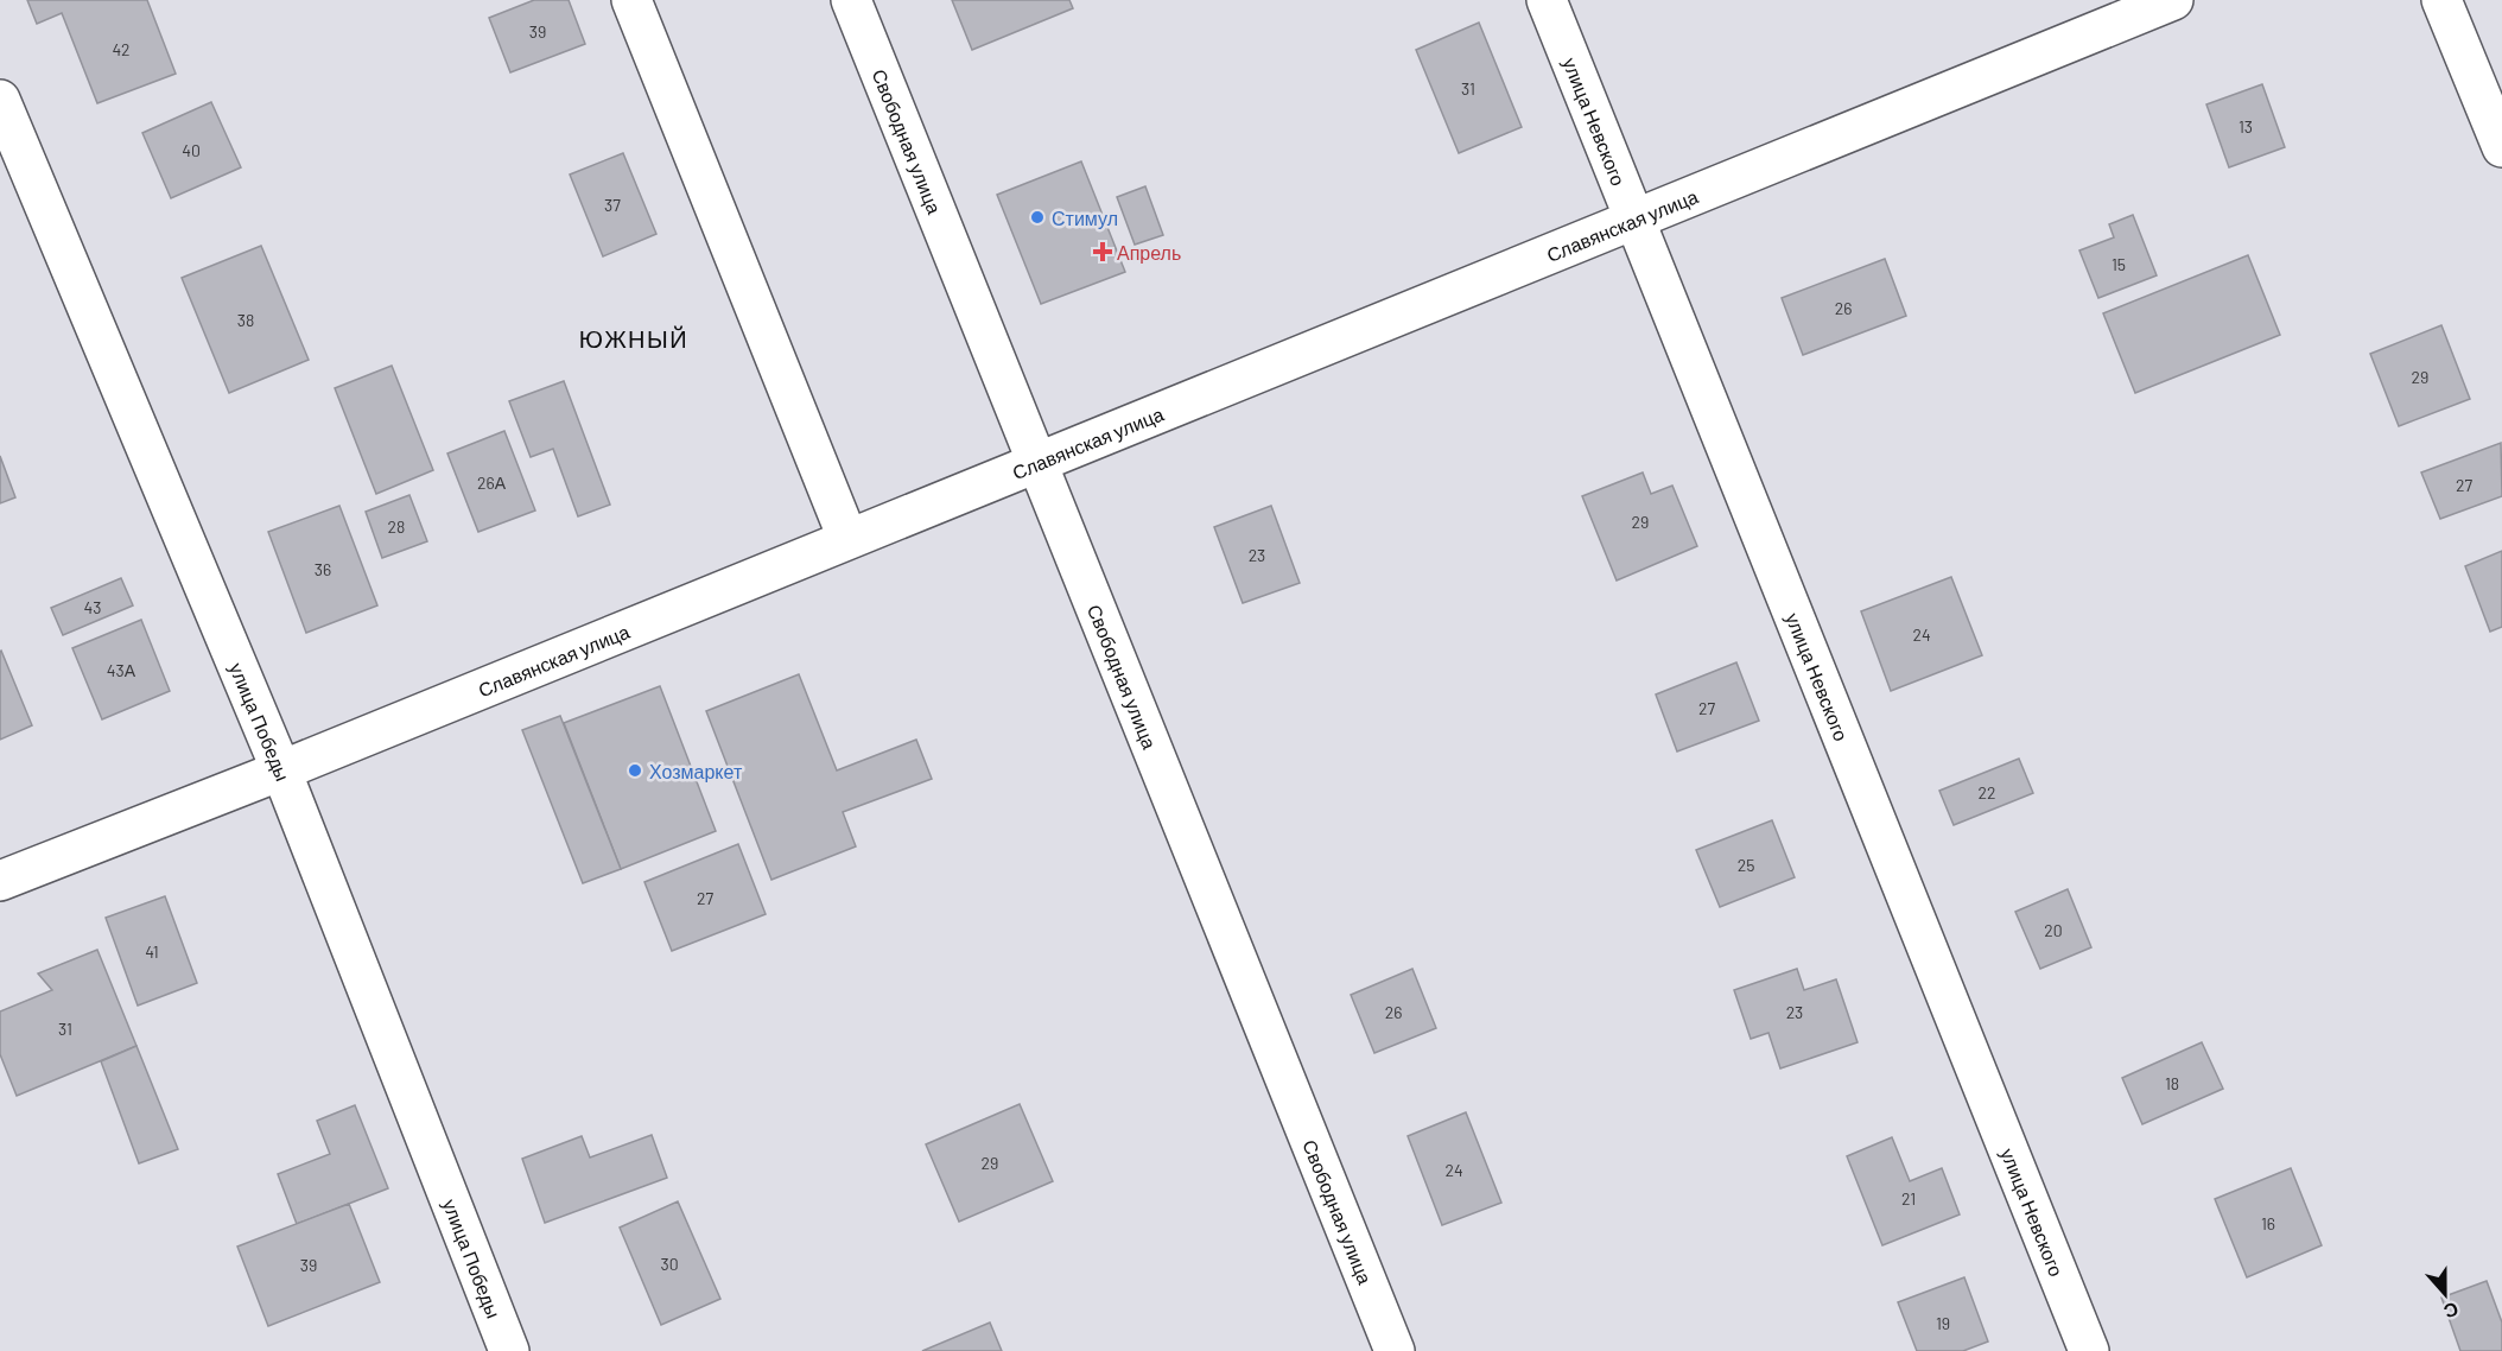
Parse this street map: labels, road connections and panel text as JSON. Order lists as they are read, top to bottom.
{
  "streets": {
    "street": [
      "улица Невского",
      "Свободная улица",
      "Славянская улица",
      "улица Победы"
    ]
  },
  "crossings": [
    ["улица Невского", "Славянская улица"],
    ["Свободная улица", "Славянская улица"],
    ["Славянская улица", "улица Победы"]
  ],
  "districts": ["ЮЖНЫЙ"],
  "places": {
    "other": ["Стимул", "Хозмаркет"],
    "health": ["Апрель"]
  },
  "house_numbers": [
    "39",
    "42",
    "31",
    "13",
    "40",
    "37",
    "15",
    "26",
    "38",
    "29",
    "26А",
    "27",
    "29",
    "28",
    "23",
    "36",
    "43",
    "24",
    "43А",
    "27",
    "22",
    "25",
    "27",
    "20",
    "41",
    "26",
    "23",
    "31",
    "18",
    "29",
    "24",
    "21",
    "16",
    "30",
    "39",
    "19"
  ],
  "north": "bottom"
}
